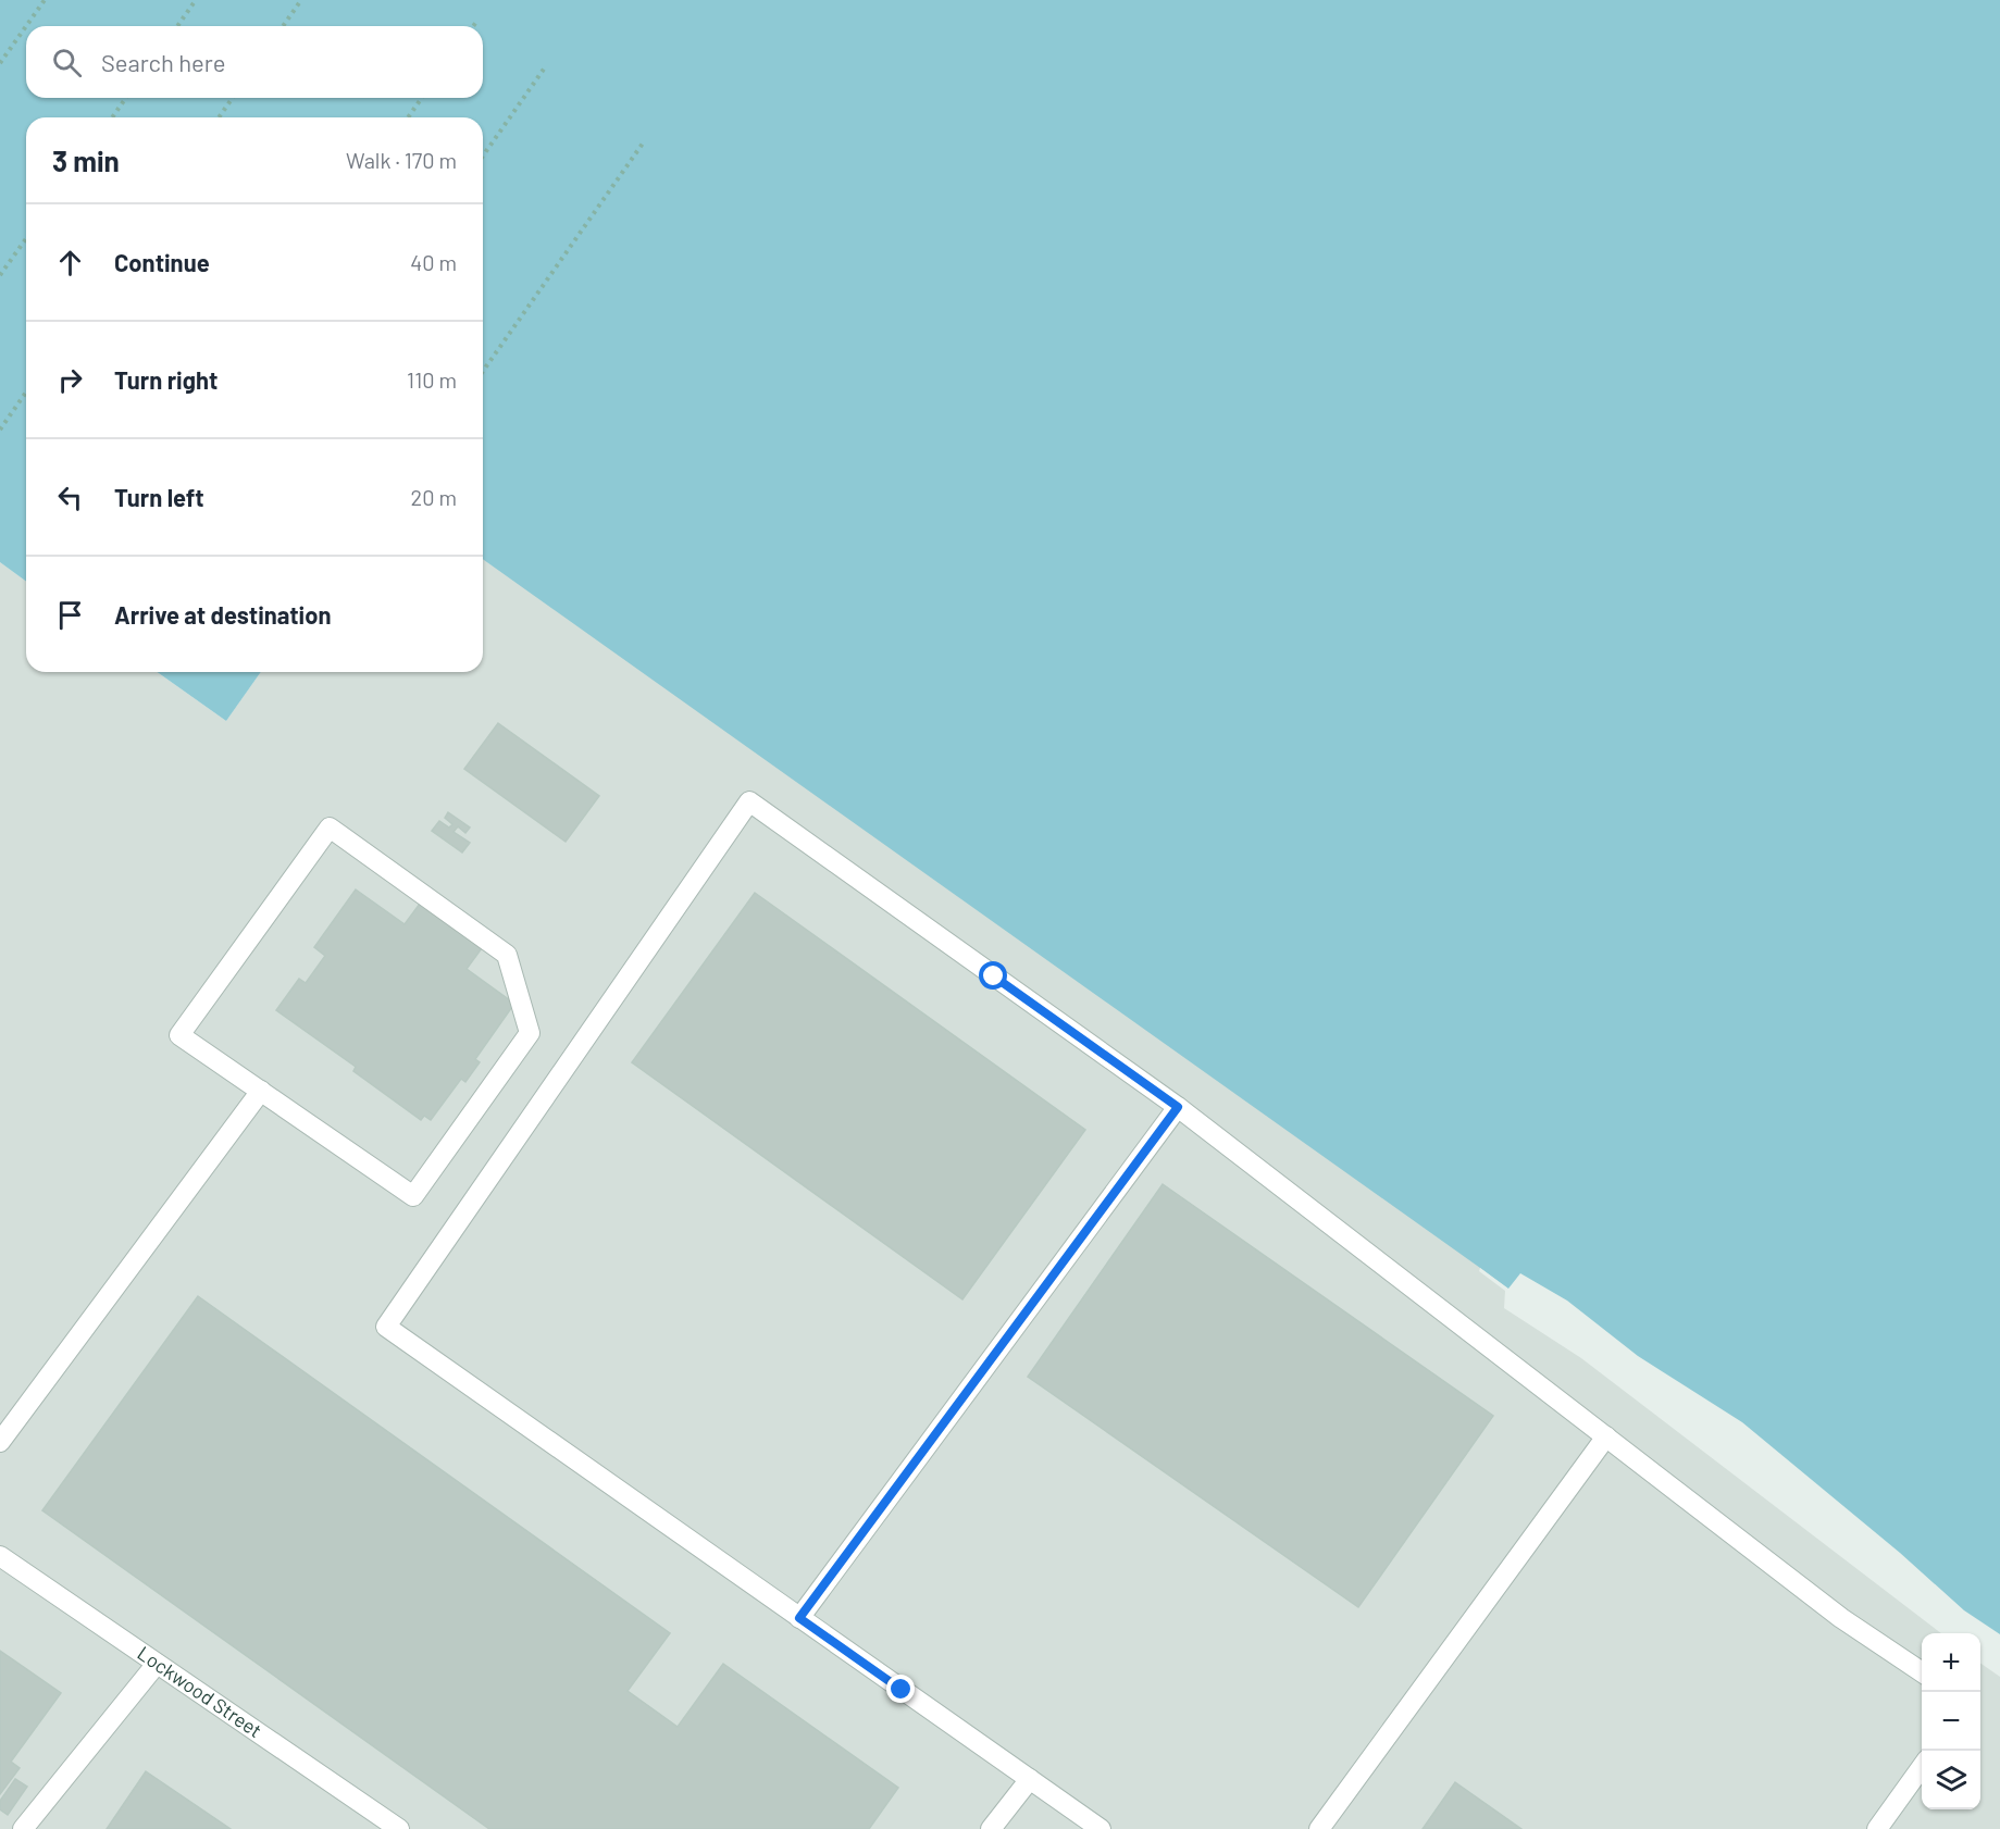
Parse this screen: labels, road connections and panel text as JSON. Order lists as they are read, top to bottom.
{
  "streets": {
    "street": ["Lockwood Street"]
  },
  "page": {
    "search": "Search here",
    "heading": ["3 min", "Walk · 170 m"],
    "list": [
      ["Continue", "40 m"],
      ["Turn right", "110 m"],
      ["Turn left", "20 m"],
      "Arrive at destination"
    ],
    "map_buttons": ["+", "−"]
  }
}
